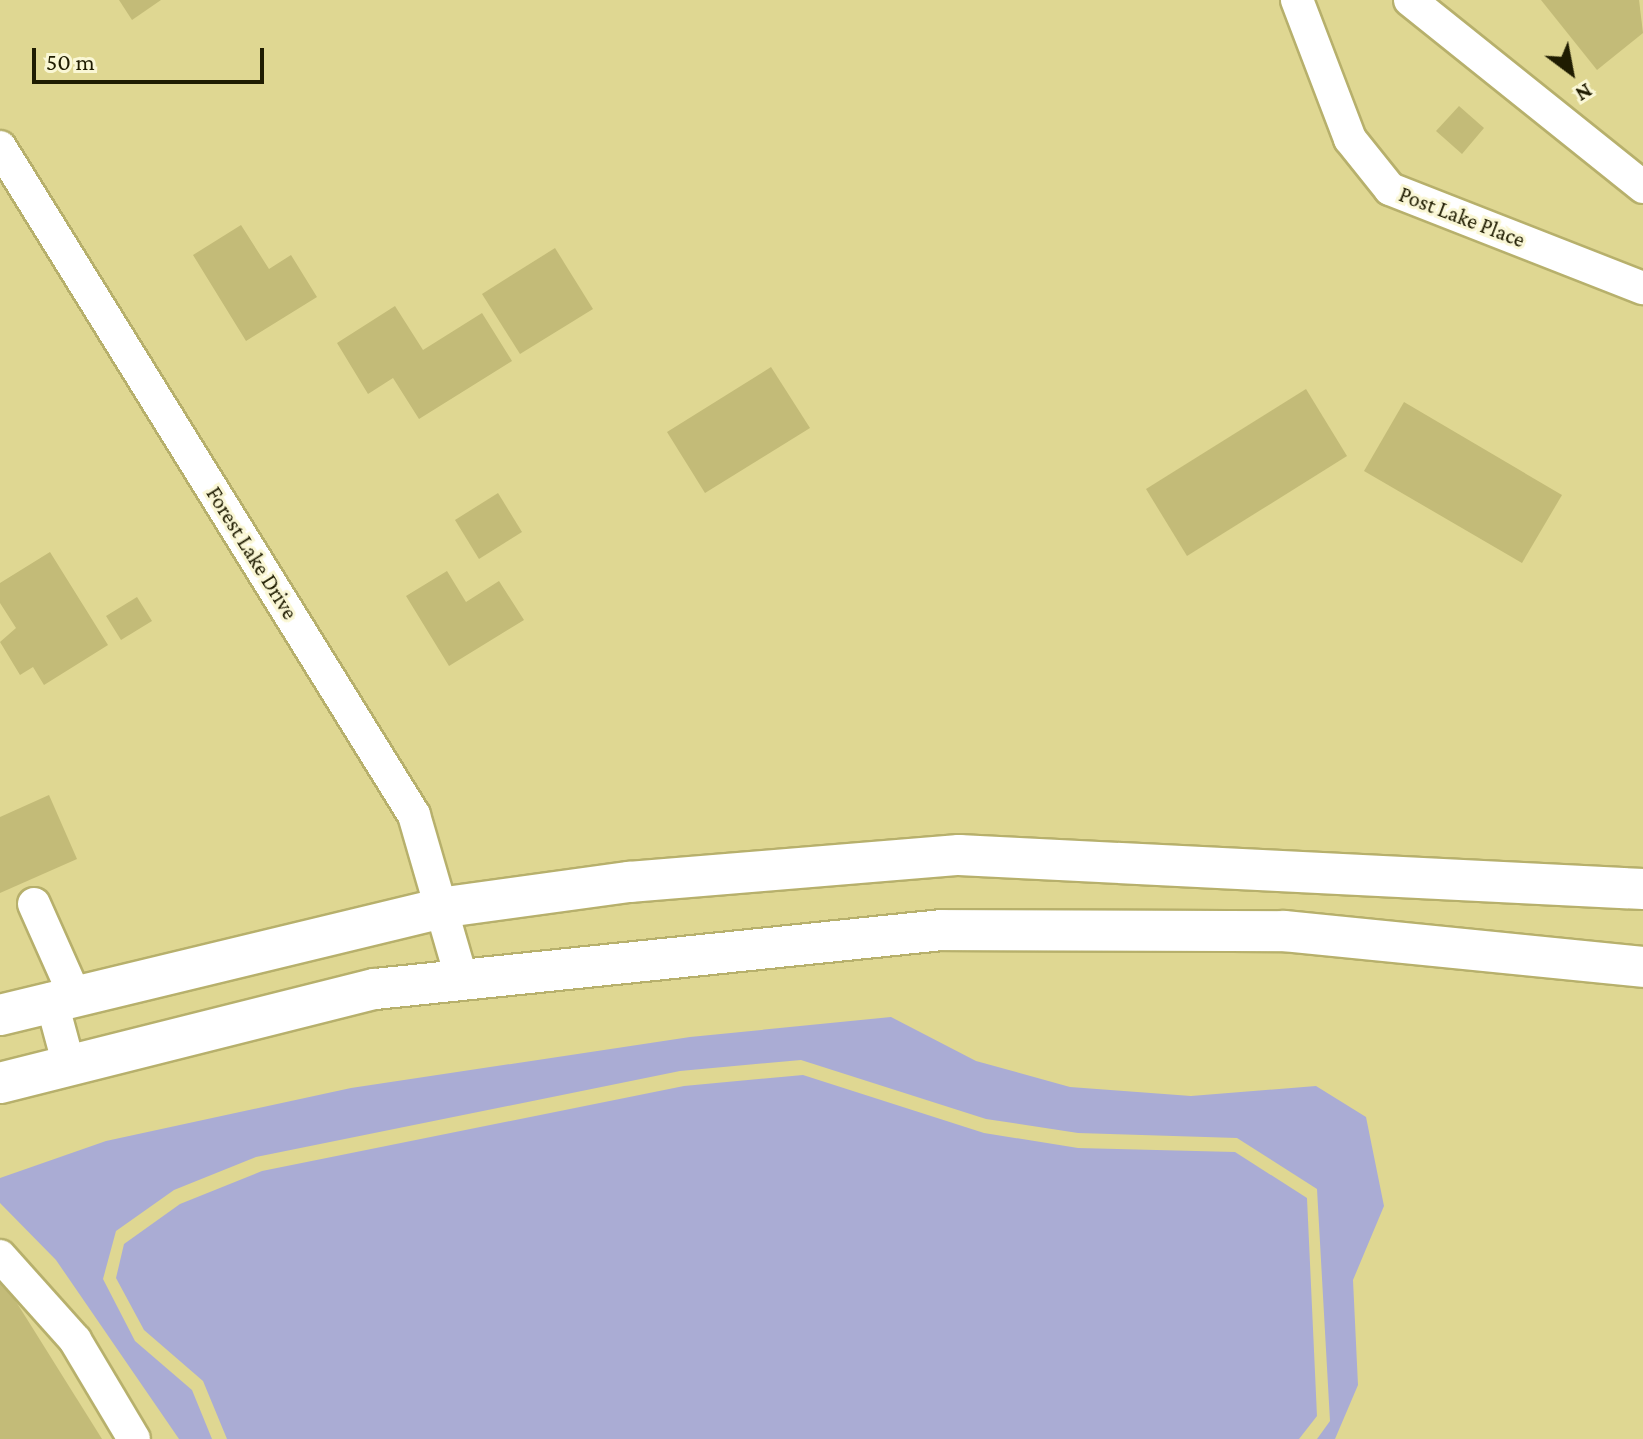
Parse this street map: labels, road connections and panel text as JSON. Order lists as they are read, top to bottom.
{
  "streets": {
    "street": ["Post Lake Place", "Forest Lake Drive"]
  },
  "scale_bar": "50 m",
  "north": "bottom right"
}
